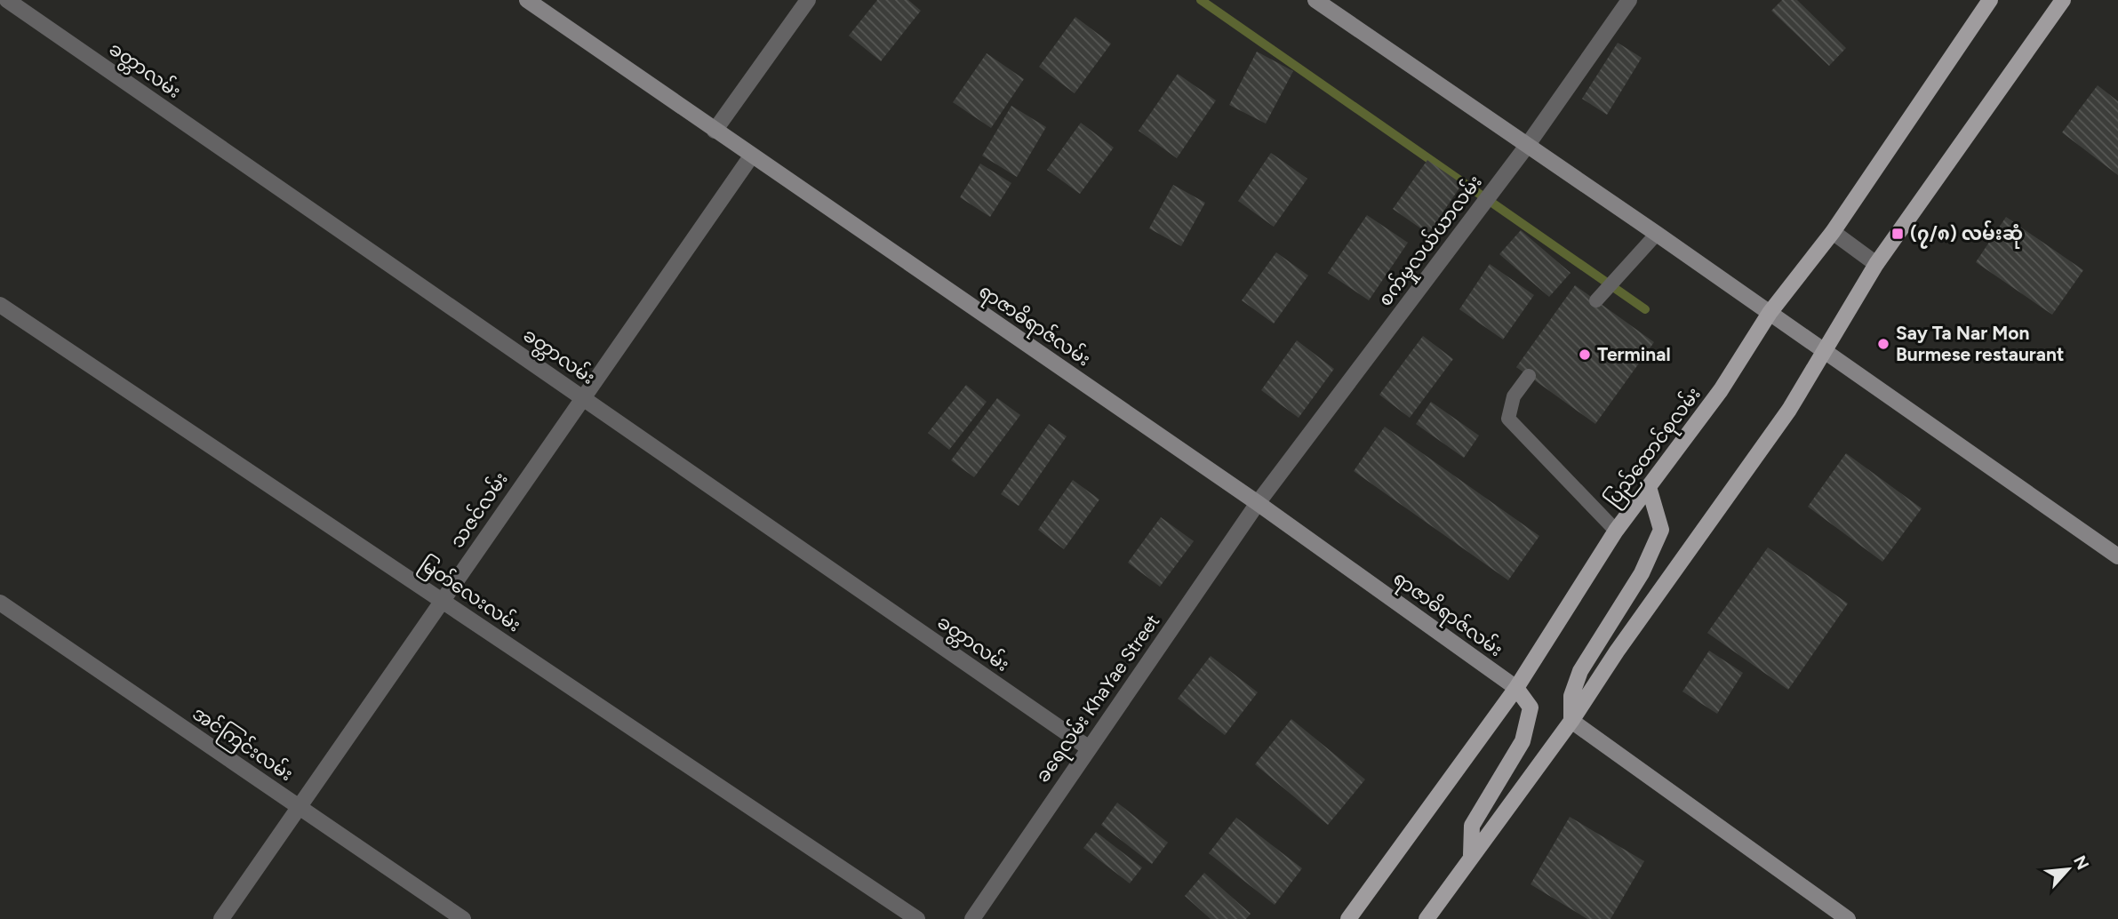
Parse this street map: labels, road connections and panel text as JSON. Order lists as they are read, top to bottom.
{
  "streets": {
    "main road": ["ပြည်ထောင်စုလမ်း"],
    "street": [
      "ခတ္တာလမ်း",
      "စက်မှုလယ်ယာလမ်း",
      "ရာဇာဓိရာဇ်လမ်း",
      "သဇင်လမ်း",
      "မြတ်လေးလမ်း",
      "ခရေလမ်း KhaYae Street",
      "အင်ကြင်းလမ်း"
    ]
  },
  "crossings": [
    ["ခတ္တာလမ်း", "သဇင်လမ်း"],
    ["ခတ္တာလမ်း", "ခရေလမ်း KhaYae Street"],
    ["စက်မှုလယ်ယာလမ်း", "ရာဇာဓိရာဇ်လမ်း"],
    ["စက်မှုလယ်ယာလမ်း", "ခရေလမ်း KhaYae Street"],
    ["ရာဇာဓိရာဇ်လမ်း", "ပြည်ထောင်စုလမ်း"],
    ["ရာဇာဓိရာဇ်လမ်း", "သဇင်လမ်း"],
    ["ရာဇာဓိရာဇ်လမ်း", "ခရေလမ်း KhaYae Street"],
    ["သဇင်လမ်း", "မြတ်လေးလမ်း"],
    ["သဇင်လမ်း", "အင်ကြင်းလမ်း"]
  ],
  "places": {
    "transit": ["(၇/၈) လမ်းဆုံ"],
    "other": ["Say Ta Nar Mon Burmese restaurant", "Terminal"]
  },
  "north": "top right"
}
